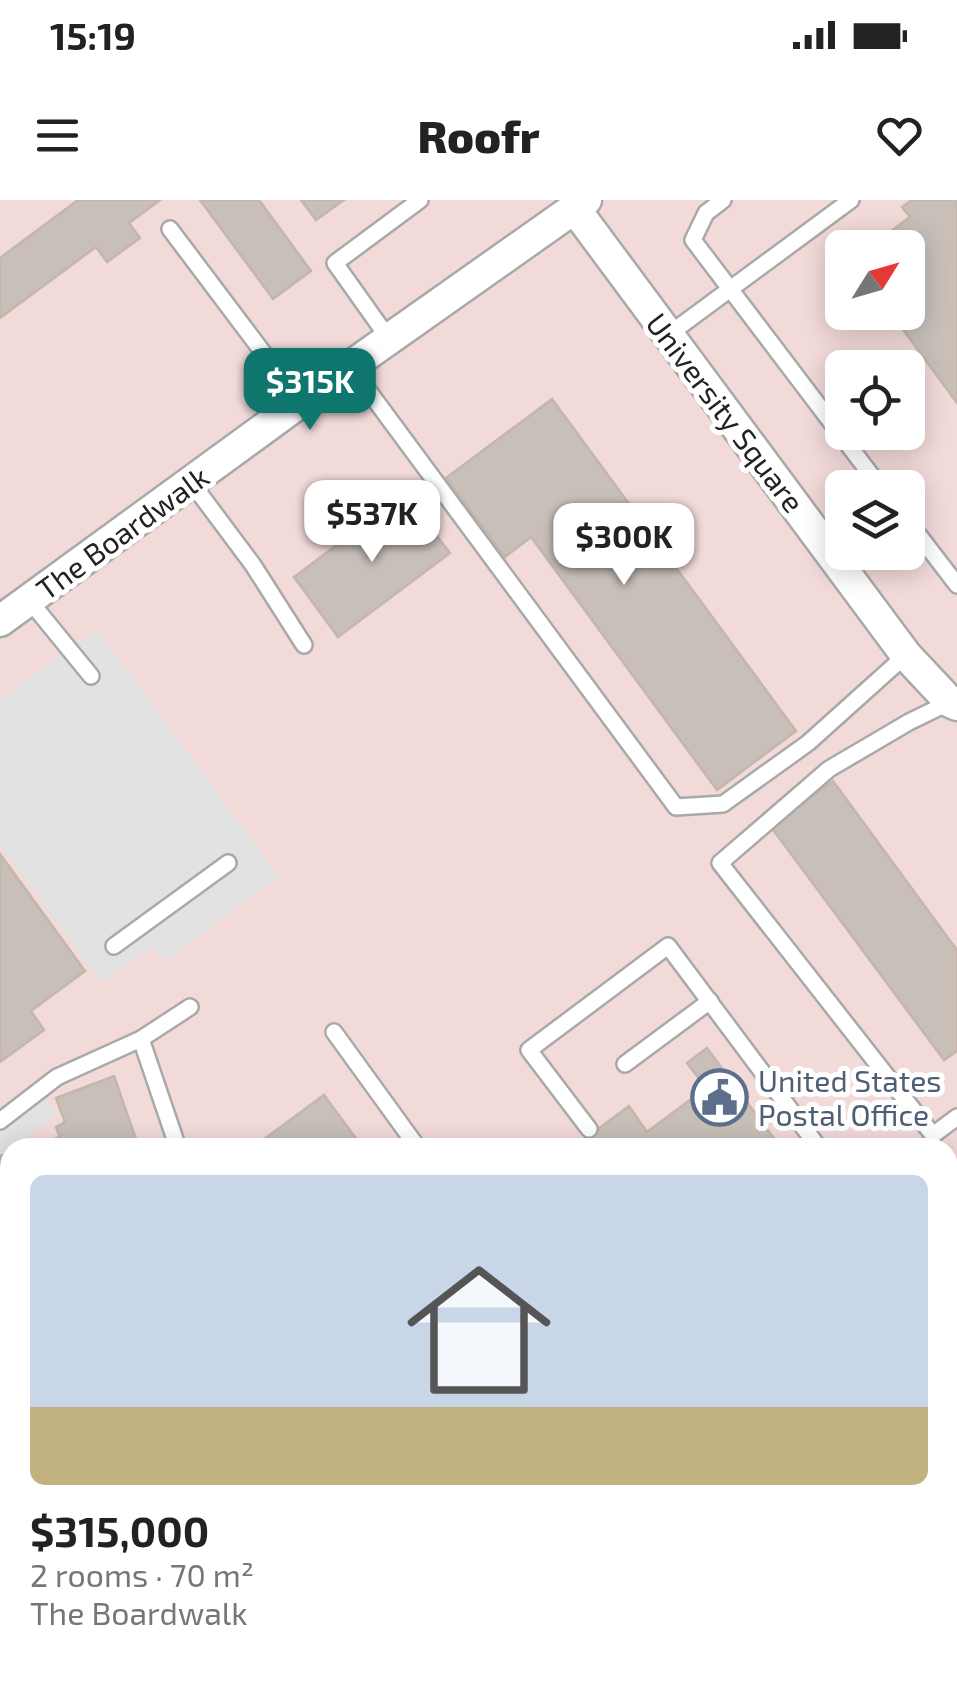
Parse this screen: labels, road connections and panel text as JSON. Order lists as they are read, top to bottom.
{
  "streets": {
    "street": ["University Square", "The Boardwalk"]
  },
  "crossings": [
    ["University Square", "The Boardwalk"]
  ],
  "places": {
    "public building": ["United States Postal Office"]
  },
  "north": "top right",
  "page": {
    "status": "15:19",
    "header": "Roofr",
    "price": ["$315K", "$537K", "$300K"],
    "list": [
      {
        "name": "$315,000",
        "note": "2 rooms · 70 m² · The Boardwalk"
      }
    ]
  }
}
